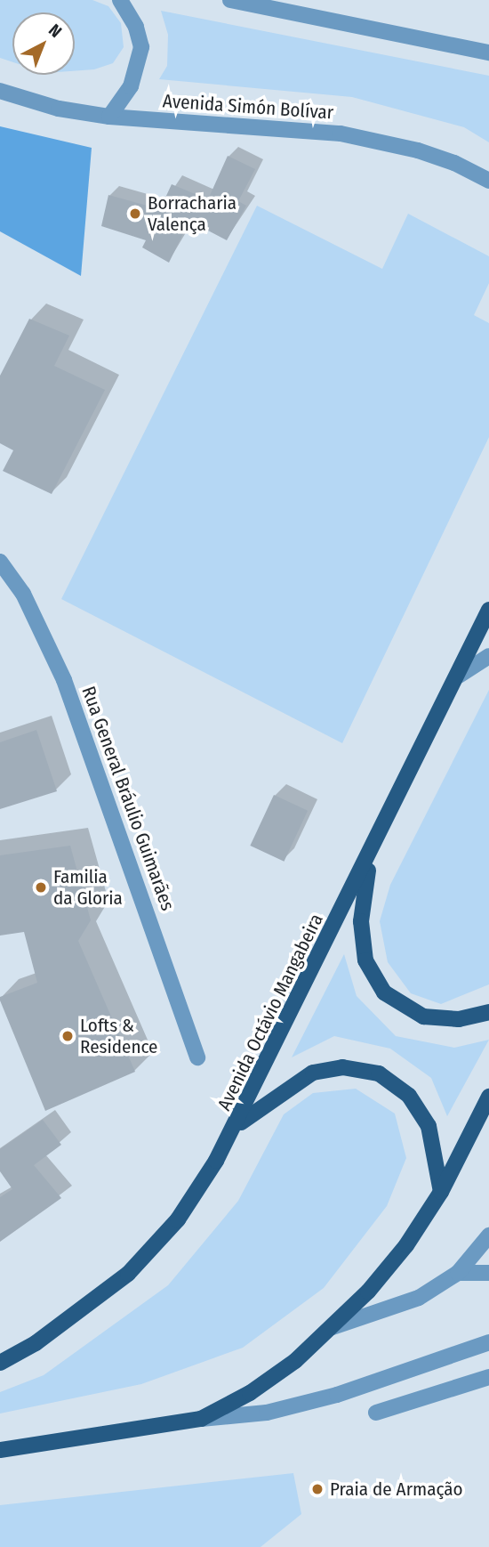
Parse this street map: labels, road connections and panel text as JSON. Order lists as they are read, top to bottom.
{
  "streets": {
    "main road": ["Avenida Octávio Mangabeira"],
    "street": ["Avenida Simón Bolívar", "Rua General Bráulio Guimarães"]
  },
  "places": [
    "Borracharia Valença",
    "Familia da Gloria",
    "Lofts & Residence",
    "Praia de Armação"
  ],
  "north": "top right"
}
